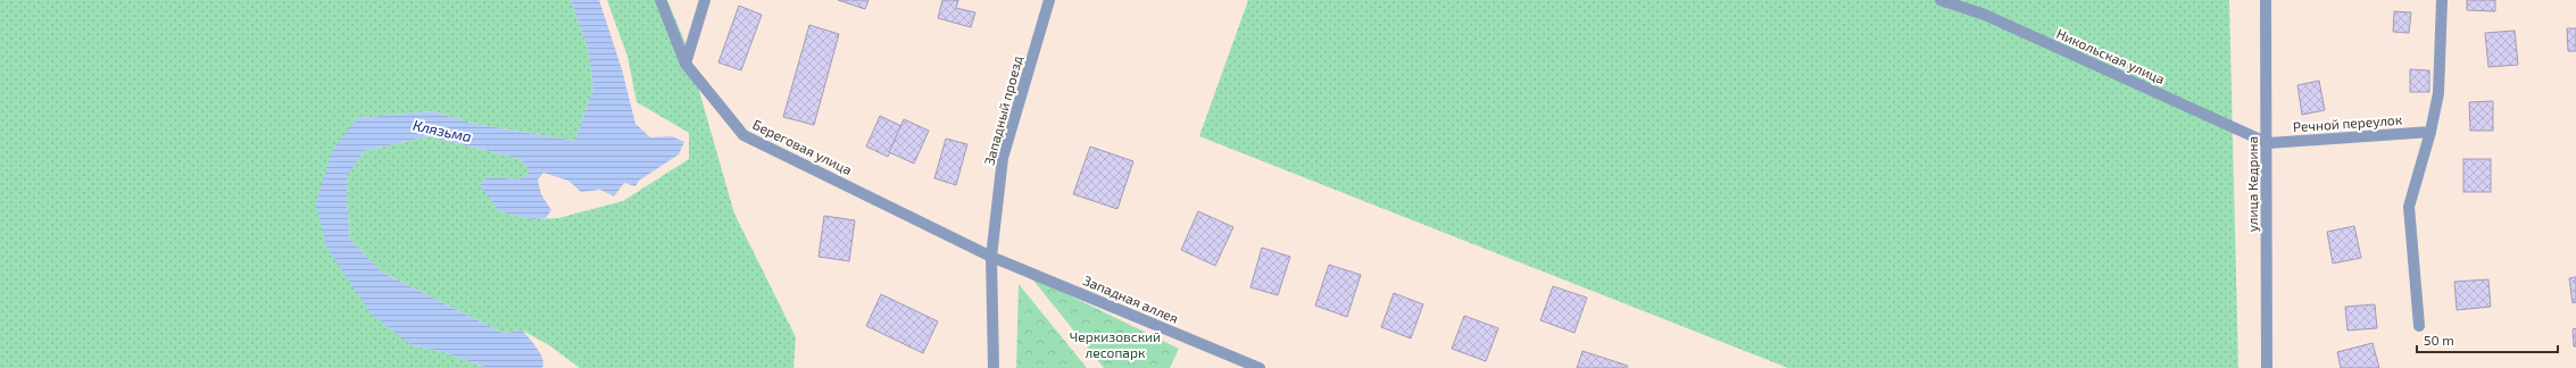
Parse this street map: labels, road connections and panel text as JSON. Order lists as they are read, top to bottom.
{
  "streets": {
    "street": [
      "Никольская улица",
      "Западный проезд",
      "Речной переулок",
      "Береговая улица",
      "улица Кедрина",
      "Западная аллея"
    ]
  },
  "crossings": [
    ["Никольская улица", "Речной переулок"],
    ["Никольская улица", "улица Кедрина"],
    ["Западный проезд", "Береговая улица"],
    ["Западный проезд", "Западная аллея"],
    ["Речной переулок", "улица Кедрина"],
    ["Береговая улица", "Западная аллея"]
  ],
  "water": ["Клязьма"],
  "parks": ["Черкизовский лесопарк"],
  "scale_bar": "50 m"
}
